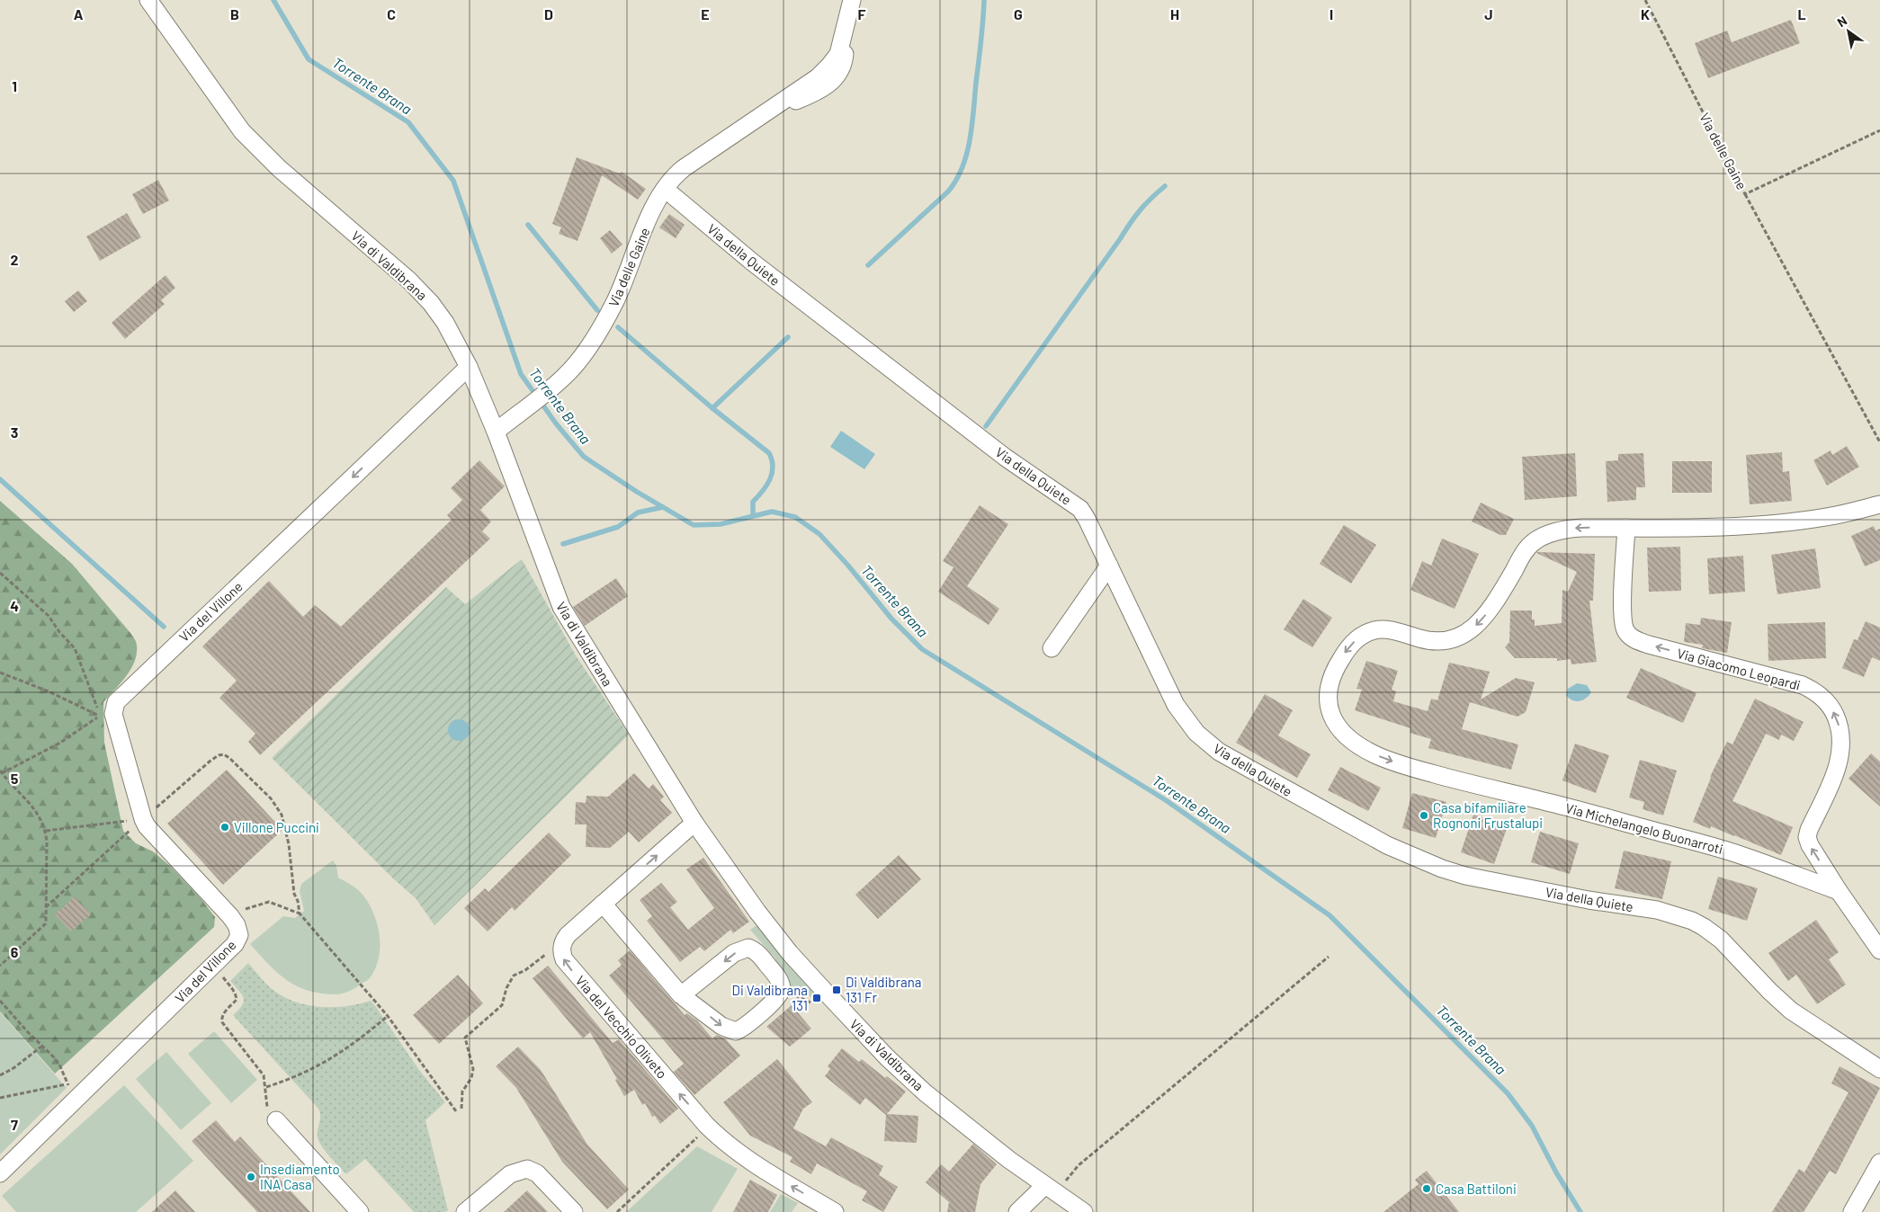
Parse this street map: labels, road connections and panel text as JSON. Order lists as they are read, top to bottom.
{
  "streets": {
    "street": [
      "Via delle Gaine",
      "Via della Quiete",
      "Via di Valdibrana",
      "Via del Villone",
      "Via Giacomo Leopardi",
      "Via Michelangelo Buonarroti",
      "Via del Vecchio Oliveto"
    ]
  },
  "crossings": [
    ["Via delle Gaine", "Via della Quiete"],
    ["Via delle Gaine", "Via di Valdibrana"],
    ["Via di Valdibrana", "Via del Villone"],
    ["Via di Valdibrana", "Via del Vecchio Oliveto"],
    ["Via Giacomo Leopardi", "Via Michelangelo Buonarroti"]
  ],
  "one_way": ["Via del Villone"],
  "water": ["Torrente Brana"],
  "places": {
    "other": [
      "Casa bifamiliare Rognoni Frustalupi",
      "Villone Puccini",
      "Insediamento INA Casa",
      "Casa Battiloni"
    ],
    "transit": ["Di Valdibrana 131 Fr", "Di Valdibrana 131"]
  },
  "north": "top left",
  "grid": {
    "columns": [
      "A",
      "B",
      "C",
      "D",
      "E",
      "F",
      "G",
      "H",
      "I",
      "J",
      "K",
      "L"
    ],
    "rows": [
      "1",
      "2",
      "3",
      "4",
      "5",
      "6",
      "7"
    ]
  }
}
